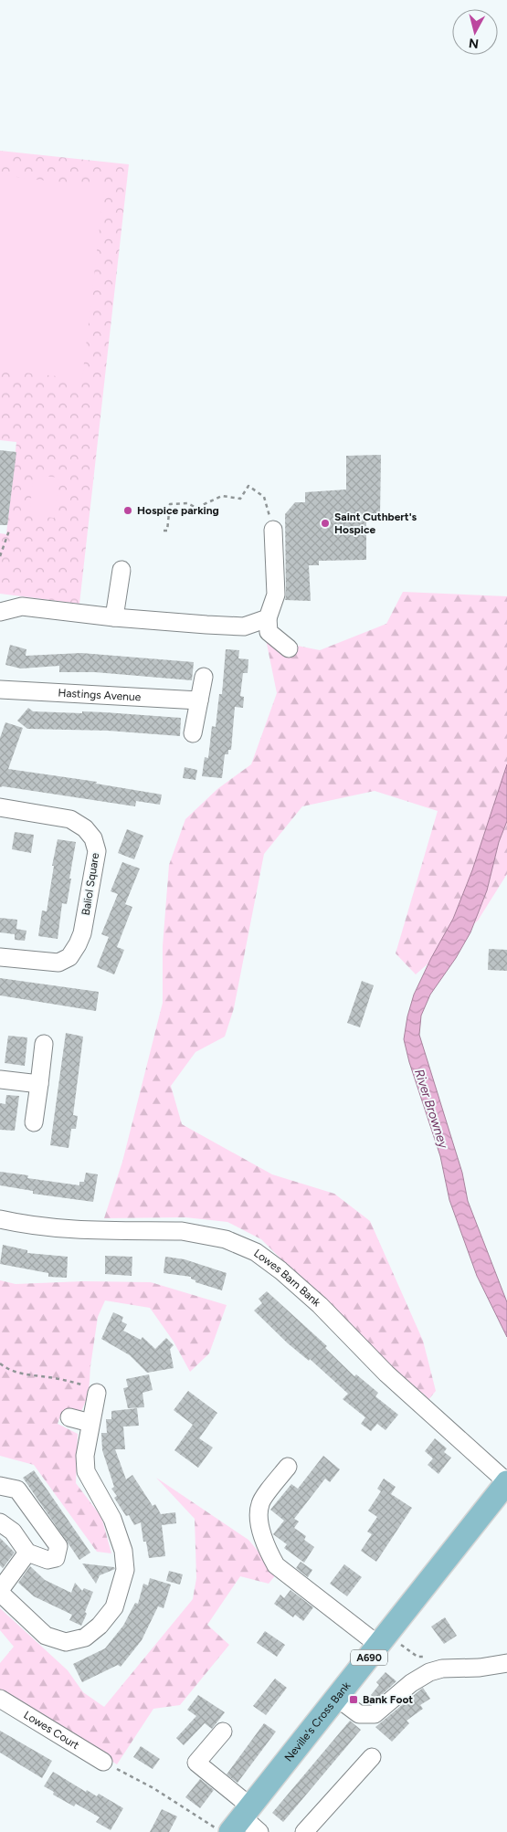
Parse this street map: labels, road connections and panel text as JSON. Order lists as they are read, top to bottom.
{
  "streets": {
    "main road": ["A690", "Neville's Cross Bank"],
    "street": [
      "Hastings Avenue",
      "Baliol Square",
      "Lowes Barn Bank",
      "Lowes Court"
    ]
  },
  "crossings": [
    ["Lowes Barn Bank", "Neville's Cross Bank"]
  ],
  "water": ["River Browney"],
  "places": {
    "other": ["Hospice parking", "Saint Cuthbert's Hospice"],
    "transit": ["Bank Foot"]
  },
  "north": "bottom"
}
